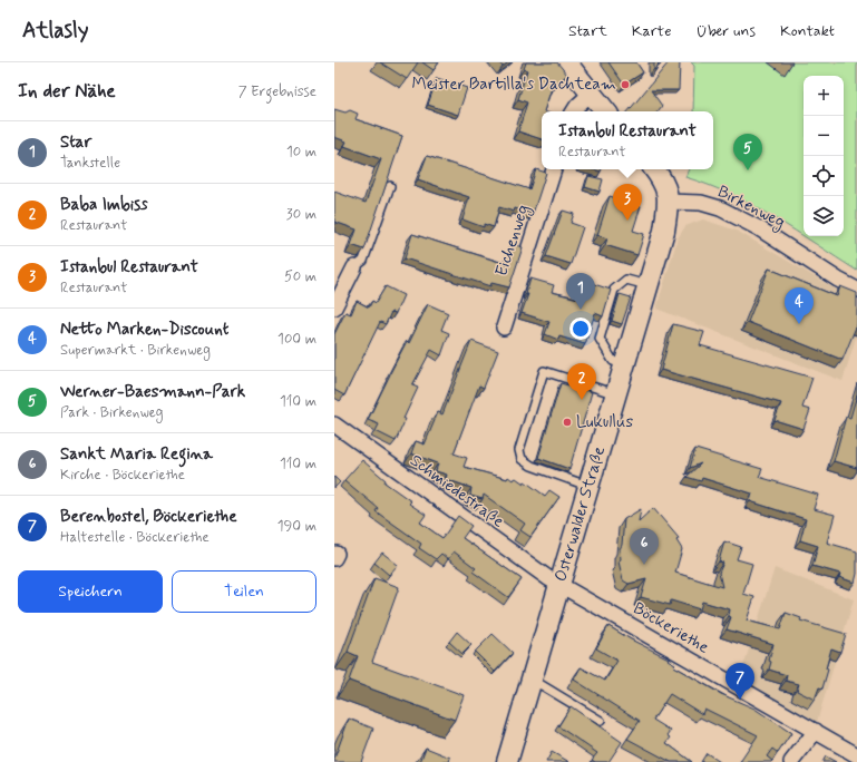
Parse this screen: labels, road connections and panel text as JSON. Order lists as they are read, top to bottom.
{
  "streets": {
    "street": [
      "Birkenweg",
      "Eichenweg",
      "Schmiedestraße",
      "Osterwalder Straße",
      "Böckeriethe"
    ]
  },
  "crossings": [
    ["Birkenweg", "Osterwalder Straße"],
    ["Schmiedestraße", "Osterwalder Straße"],
    ["Schmiedestraße", "Böckeriethe"],
    ["Osterwalder Straße", "Böckeriethe"]
  ],
  "places": ["Meister Bartilla's Dachteam", "Lukullus"],
  "page": {
    "header": "Atlasly",
    "nav": [
      "Start",
      "Karte",
      "Über uns",
      "Kontakt"
    ],
    "heading": ["In der Nähe", "7 Ergebnisse"],
    "map_buttons": ["+", "−"],
    "popup": ["Istanbul Restaurant", "Restaurant"],
    "list": [
      {
        "mark": "1",
        "name": "Star",
        "note": "Tankstelle",
        "value": "10 m"
      },
      {
        "mark": "2",
        "name": "Baba Imbiss",
        "note": "Restaurant",
        "value": "30 m"
      },
      {
        "mark": "3",
        "name": "Istanbul Restaurant",
        "note": "Restaurant",
        "value": "50 m"
      },
      {
        "mark": "4",
        "name": "Netto Marken-Discount",
        "note": "Supermarkt · Birkenweg",
        "value": "100 m"
      },
      {
        "mark": "5",
        "name": "Werner-Baesmann-Park",
        "note": "Park · Birkenweg",
        "value": "110 m"
      },
      {
        "mark": "6",
        "name": "Sankt Maria Regina",
        "note": "Kirche · Böckeriethe",
        "value": "110 m"
      },
      {
        "mark": "7",
        "name": "Berenbostel, Böckeriethe",
        "note": "Haltestelle · Böckeriethe",
        "value": "190 m"
      }
    ],
    "pins": [
      "5",
      "3",
      "1",
      "4",
      "2",
      "6",
      "7"
    ],
    "buttons": ["Speichern", "Teilen"]
  }
}
